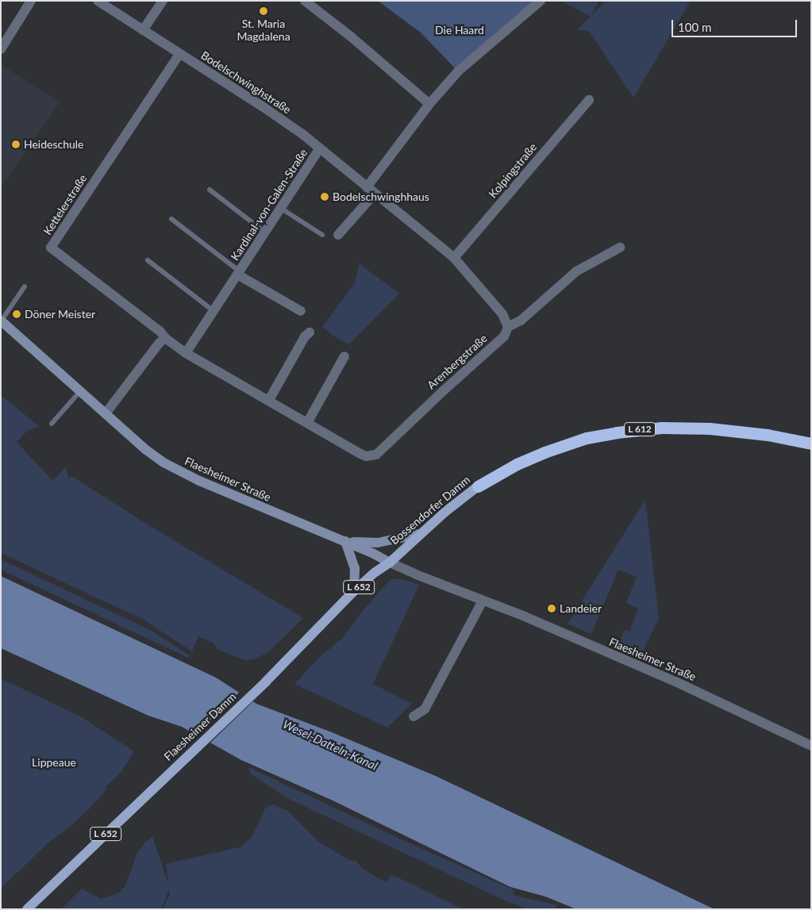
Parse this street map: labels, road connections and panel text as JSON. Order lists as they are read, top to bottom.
{
  "streets": {
    "highway": ["L 612", "Bossendorfer Damm"],
    "main road": ["Flaesheimer Straße", "L 652", "Flaesheimer Damm"],
    "street": [
      "Bodelschwinghstraße",
      "Kolpingstraße",
      "Kettelerstraße",
      "Kardinal-von-Galen-Straße",
      "Arenbergstraße"
    ]
  },
  "crossings": [
    ["Bodelschwinghstraße", "Kolpingstraße"],
    ["Bodelschwinghstraße", "Kettelerstraße"],
    ["Bodelschwinghstraße", "Kardinal-von-Galen-Straße"],
    ["Bodelschwinghstraße", "Arenbergstraße"],
    ["Kardinal-von-Galen-Straße", "Arenbergstraße"],
    ["Flaesheimer Straße", "Bossendorfer Damm"],
    ["Flaesheimer Straße", "Flaesheimer Damm"],
    ["Bossendorfer Damm", "Flaesheimer Damm"]
  ],
  "water": ["Wesel-Datteln-Kanal"],
  "parks": ["Die Haard", "Lippeaue"],
  "places": [
    "St. Maria Magdalena",
    "Heideschule",
    "Bodelschwinghhaus",
    "Döner Meister",
    "Landeier"
  ],
  "scale_bar": "100 m"
}
